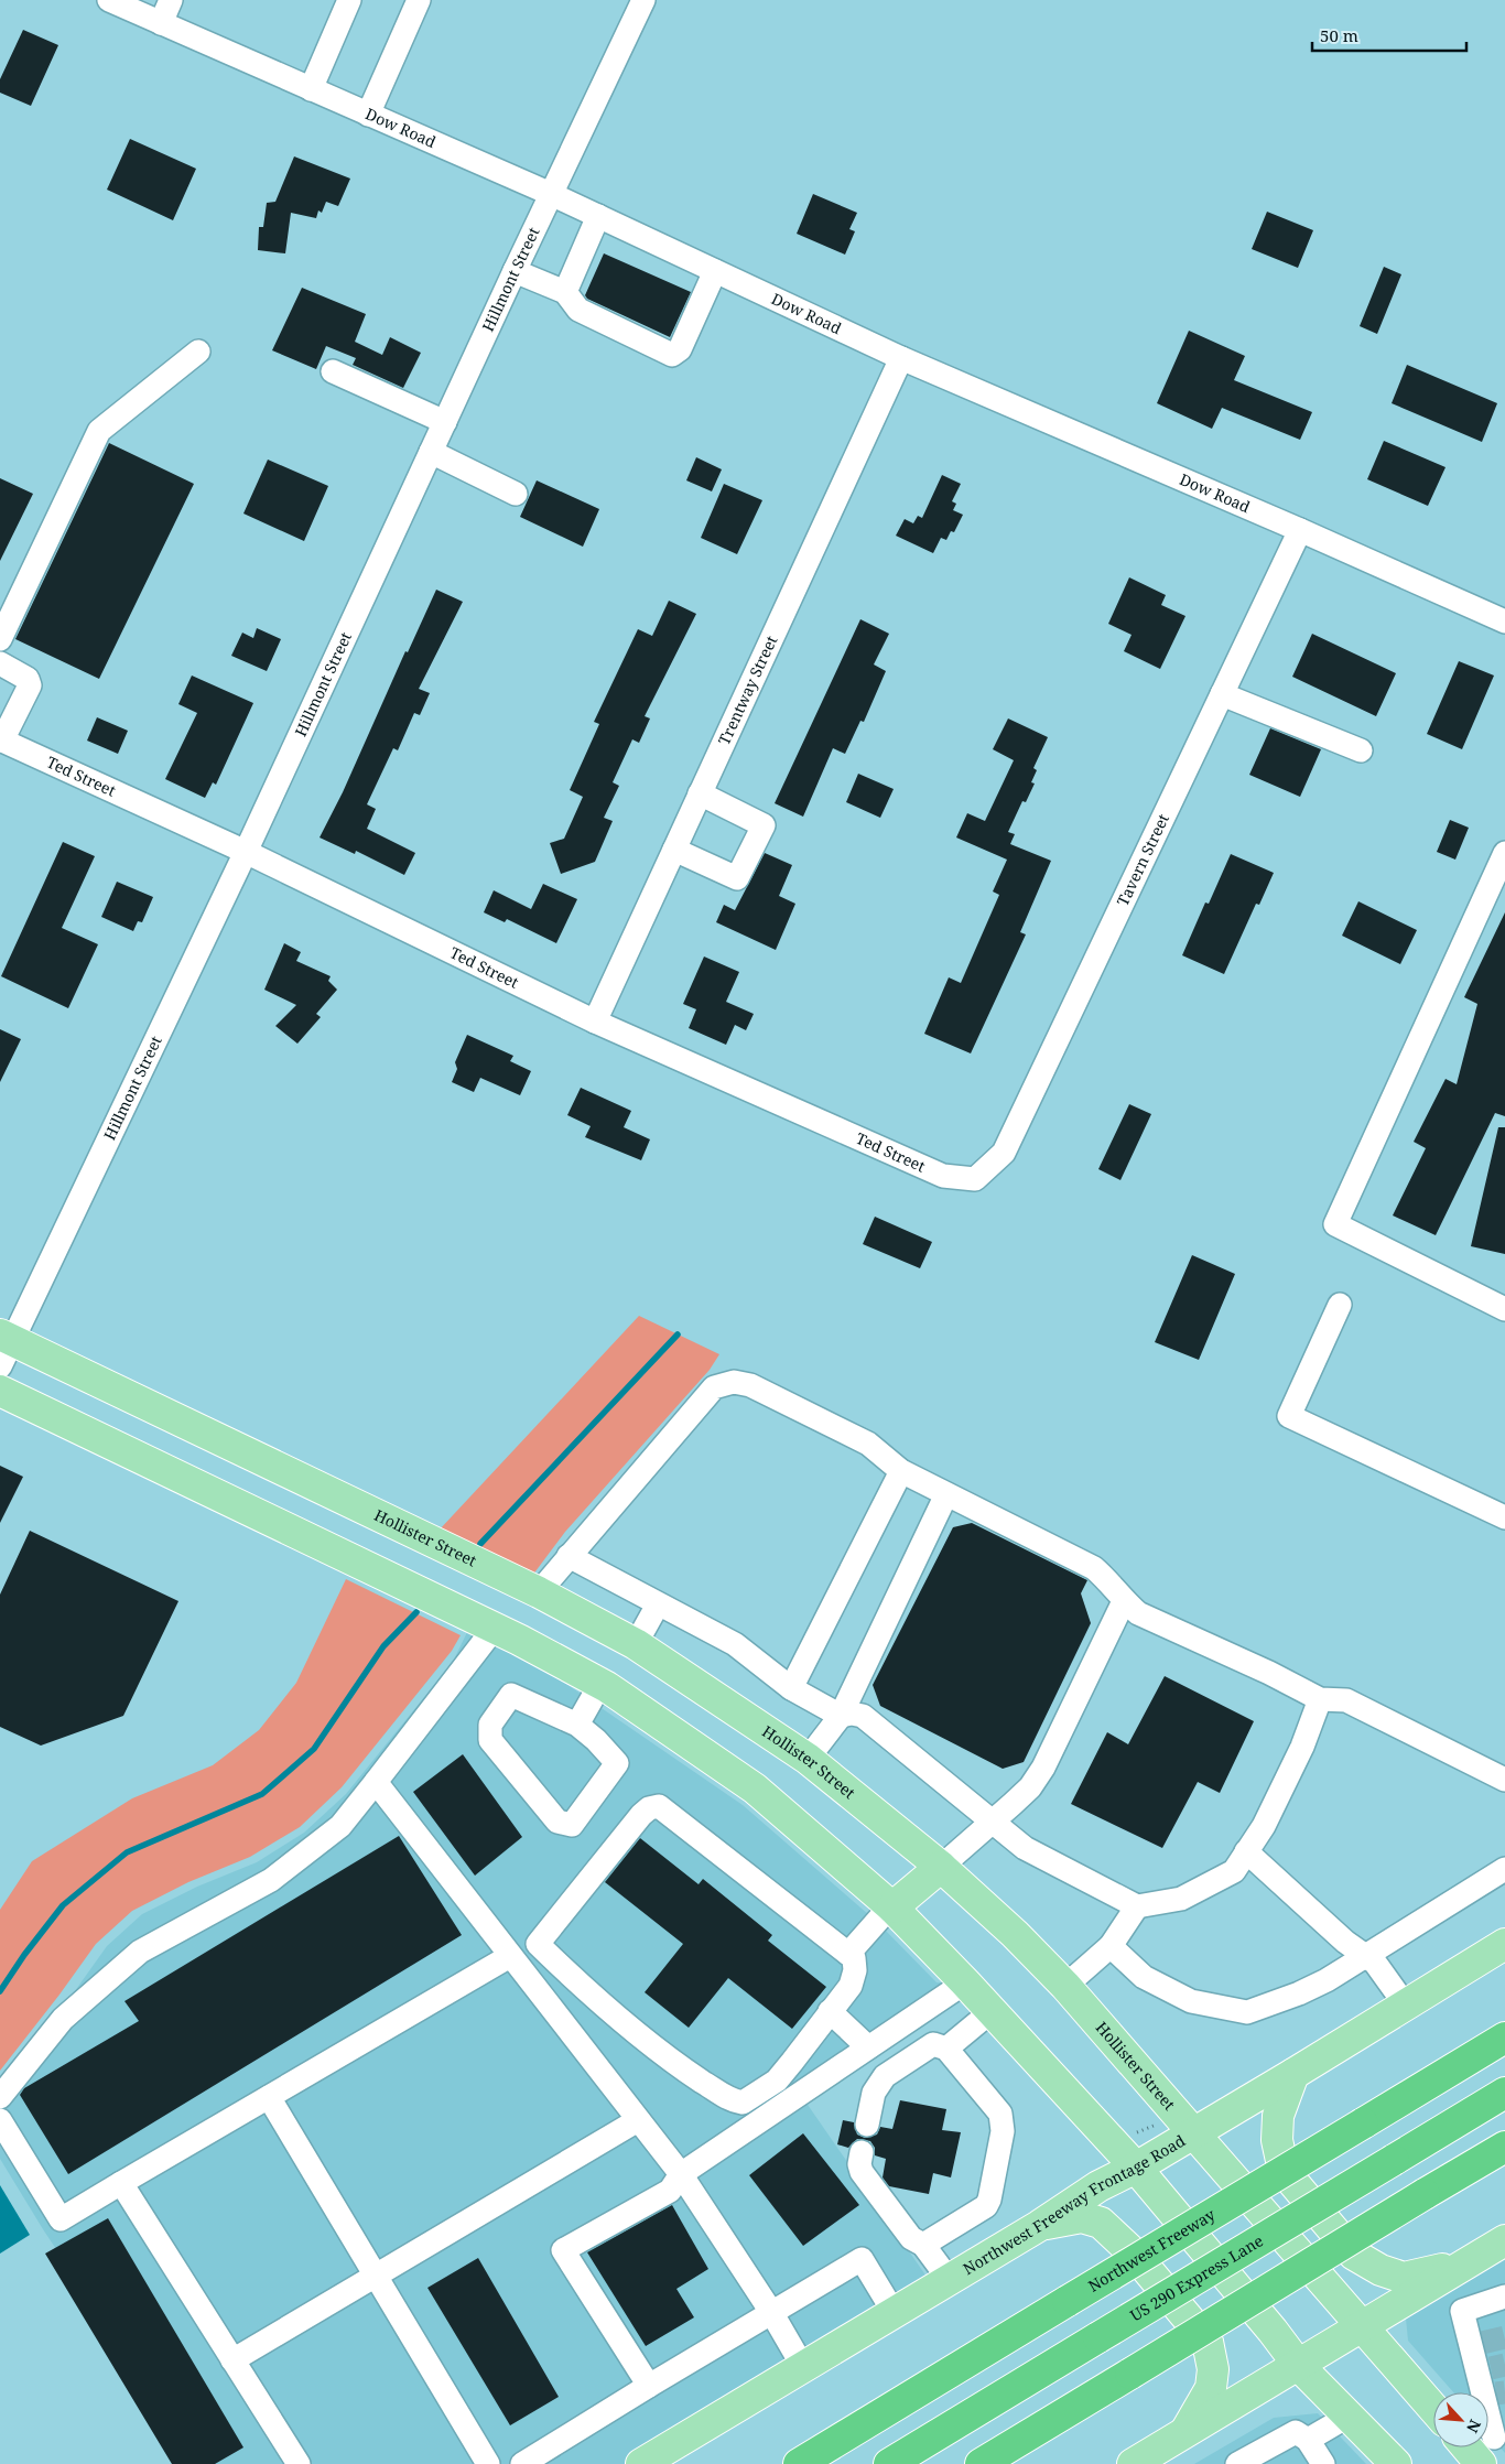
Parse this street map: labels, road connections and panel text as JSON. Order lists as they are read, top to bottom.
{
  "streets": {
    "highway": ["Northwest Freeway", "US 290 Express Lane"],
    "main road": ["Hollister Street", "Northwest Freeway Frontage Road"],
    "street": [
      "Dow Road",
      "Hillmont Street",
      "Trentway Street",
      "Ted Street",
      "Tavern Street"
    ]
  },
  "crossings": [
    ["Dow Road", "Hillmont Street"],
    ["Dow Road", "Trentway Street"],
    ["Dow Road", "Tavern Street"],
    ["Hillmont Street", "Ted Street"],
    ["Hillmont Street", "Hollister Street"],
    ["Trentway Street", "Ted Street"],
    ["Ted Street", "Tavern Street"],
    ["Hollister Street", "Northwest Freeway Frontage Road"]
  ],
  "scale_bar": "50 m",
  "north": "bottom right"
}
